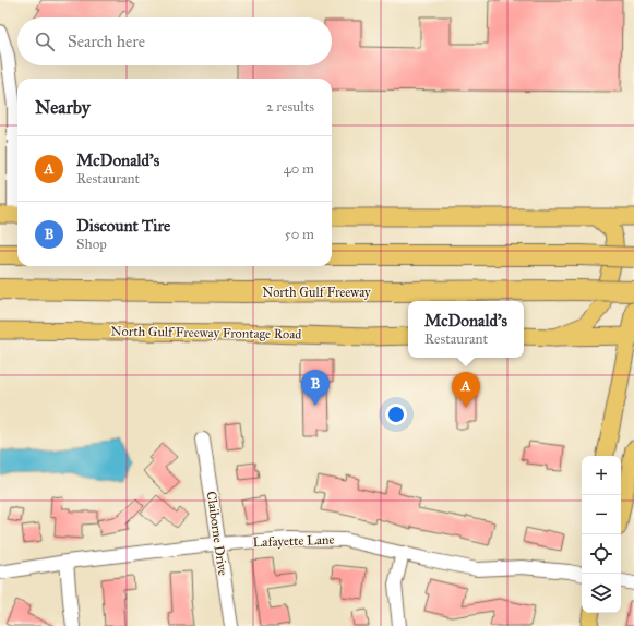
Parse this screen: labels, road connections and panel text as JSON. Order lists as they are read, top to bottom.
{
  "streets": {
    "highway": ["North Gulf Freeway"],
    "main road": ["North Gulf Freeway Frontage Road"],
    "street": ["Claiborne Drive", "Lafayette Lane"]
  },
  "crossings": [
    ["Claiborne Drive", "Lafayette Lane"]
  ],
  "page": {
    "search": "Search here",
    "heading": ["Nearby", "2 results"],
    "list": [
      {
        "mark": "A",
        "name": "McDonald's",
        "note": "Restaurant",
        "value": "40 m"
      },
      {
        "mark": "B",
        "name": "Discount Tire",
        "note": "Shop",
        "value": "50 m"
      }
    ],
    "popup": ["McDonald's", "Restaurant"],
    "pins": ["B", "A"],
    "map_buttons": ["+", "−"]
  }
}
